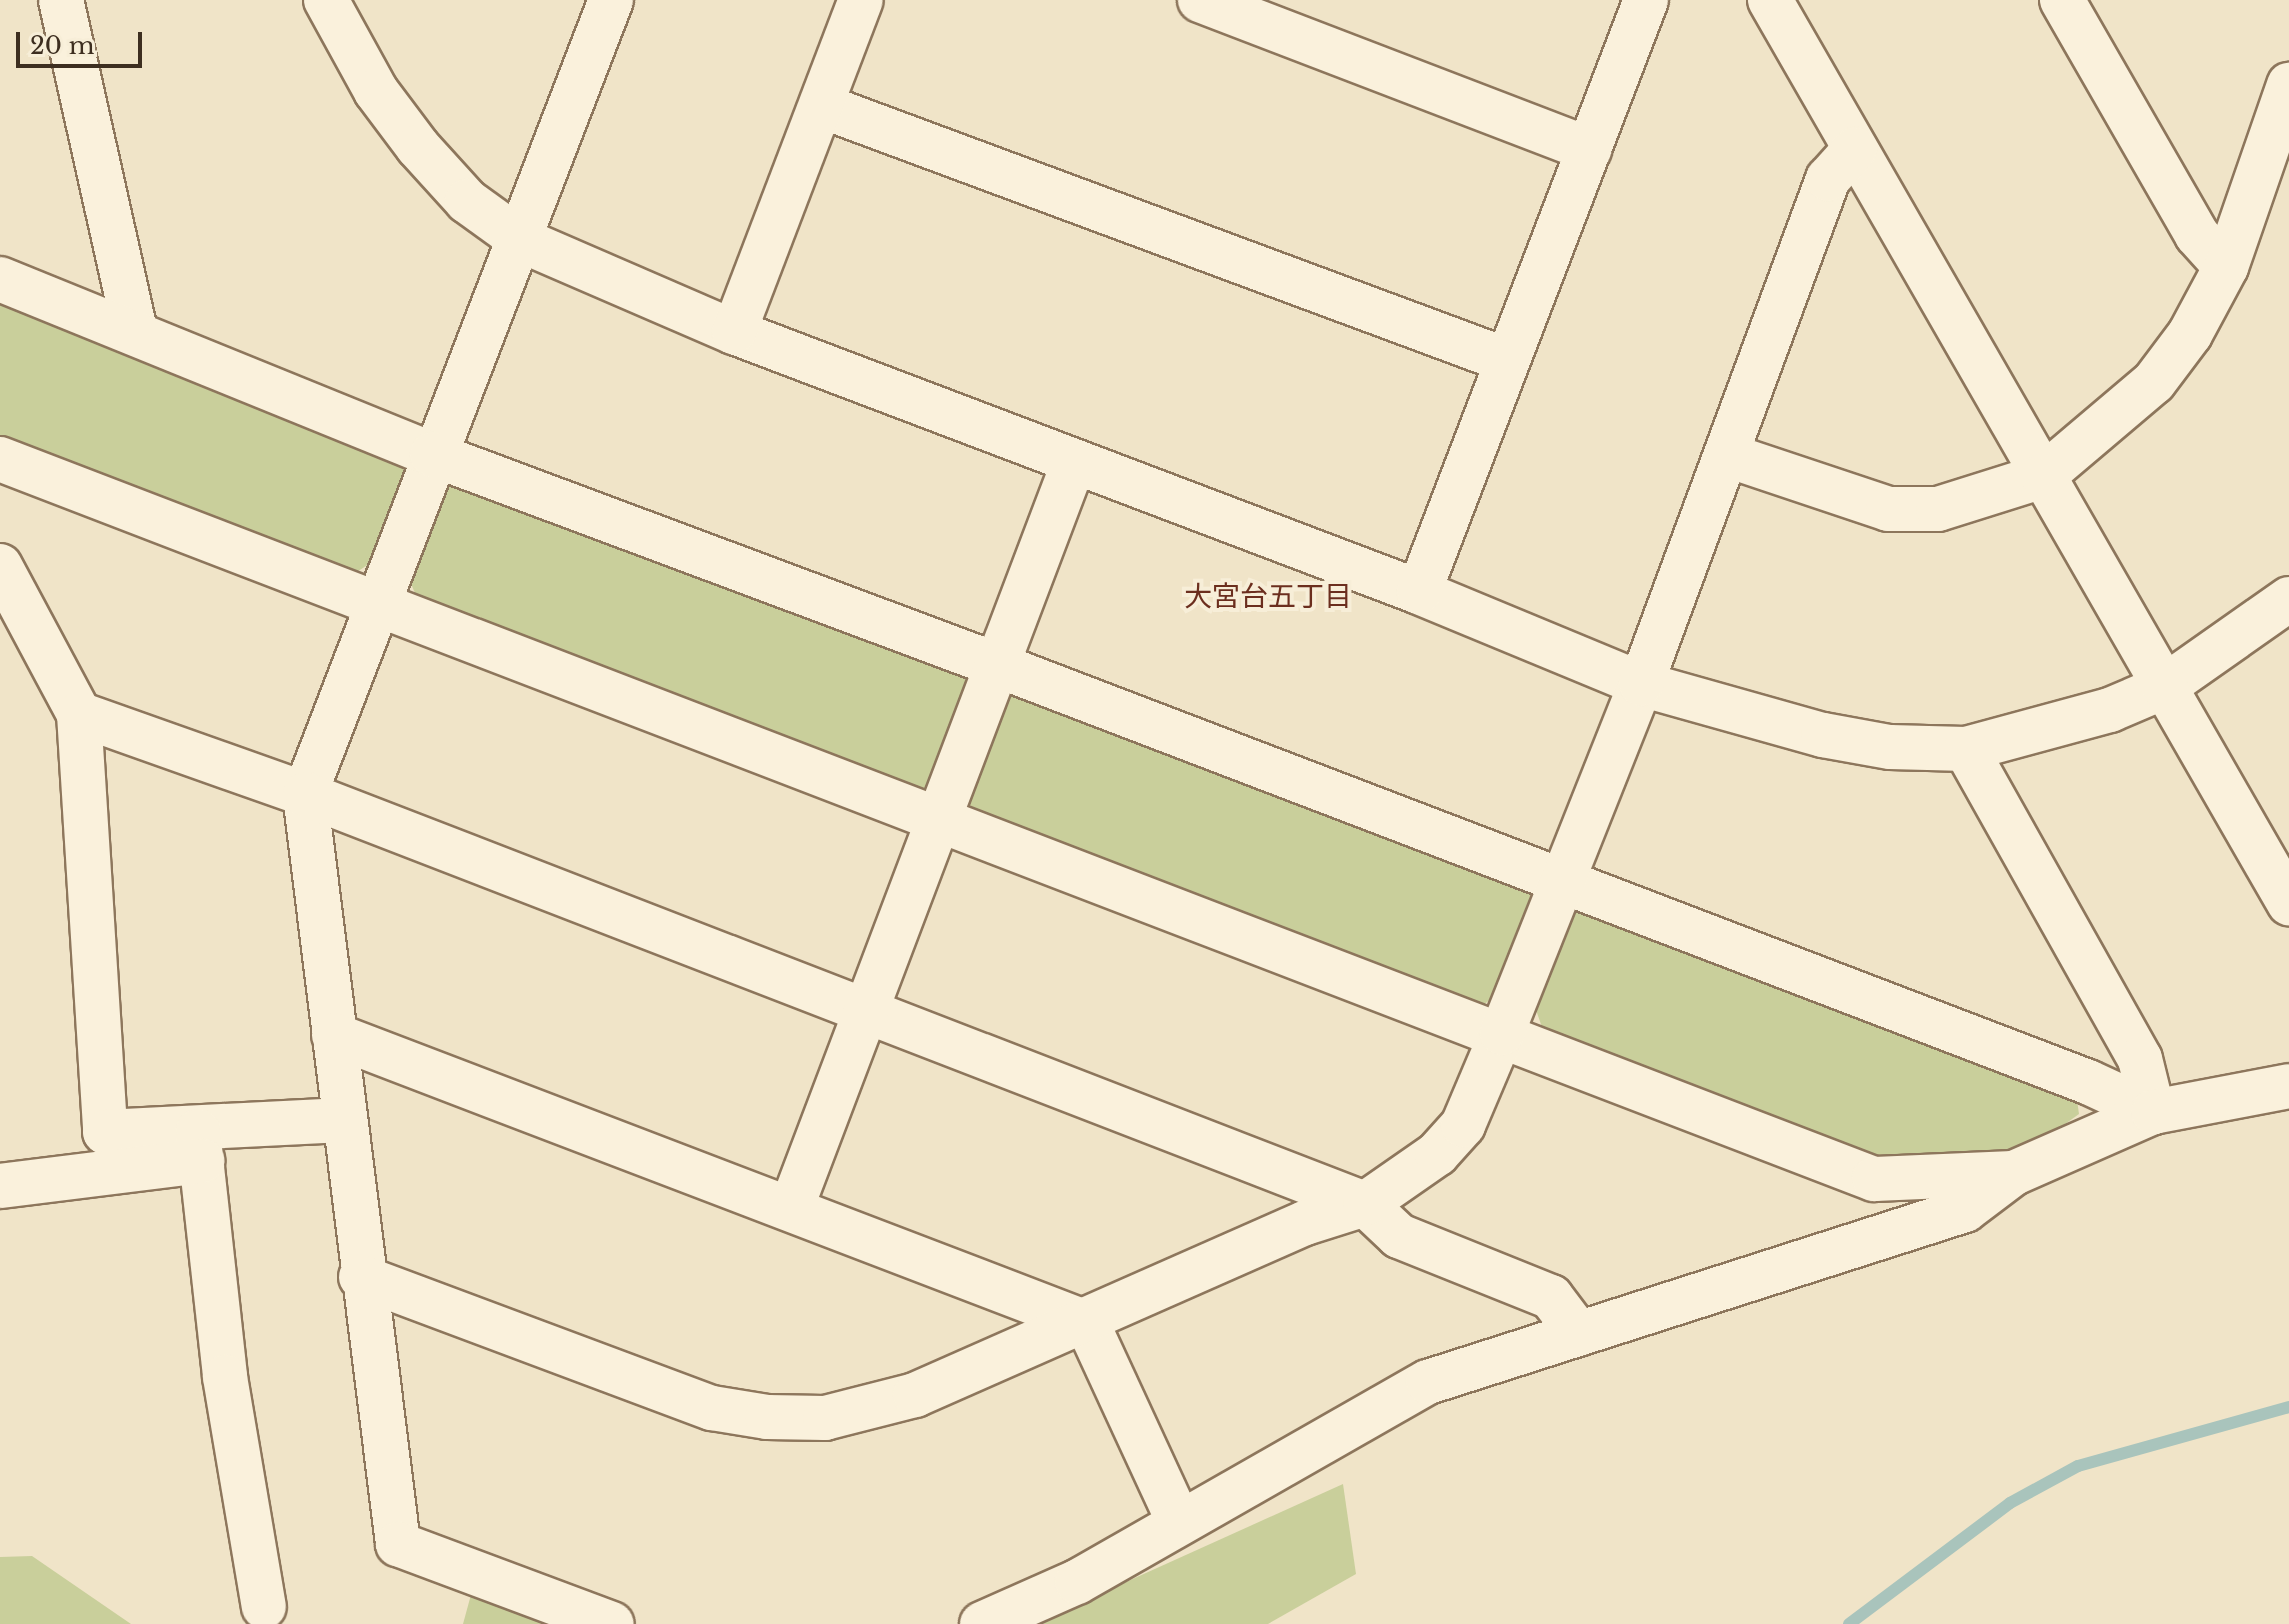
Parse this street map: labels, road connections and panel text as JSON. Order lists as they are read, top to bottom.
{
  "districts": ["大宮台五丁目"],
  "scale_bar": "20 m"
}
